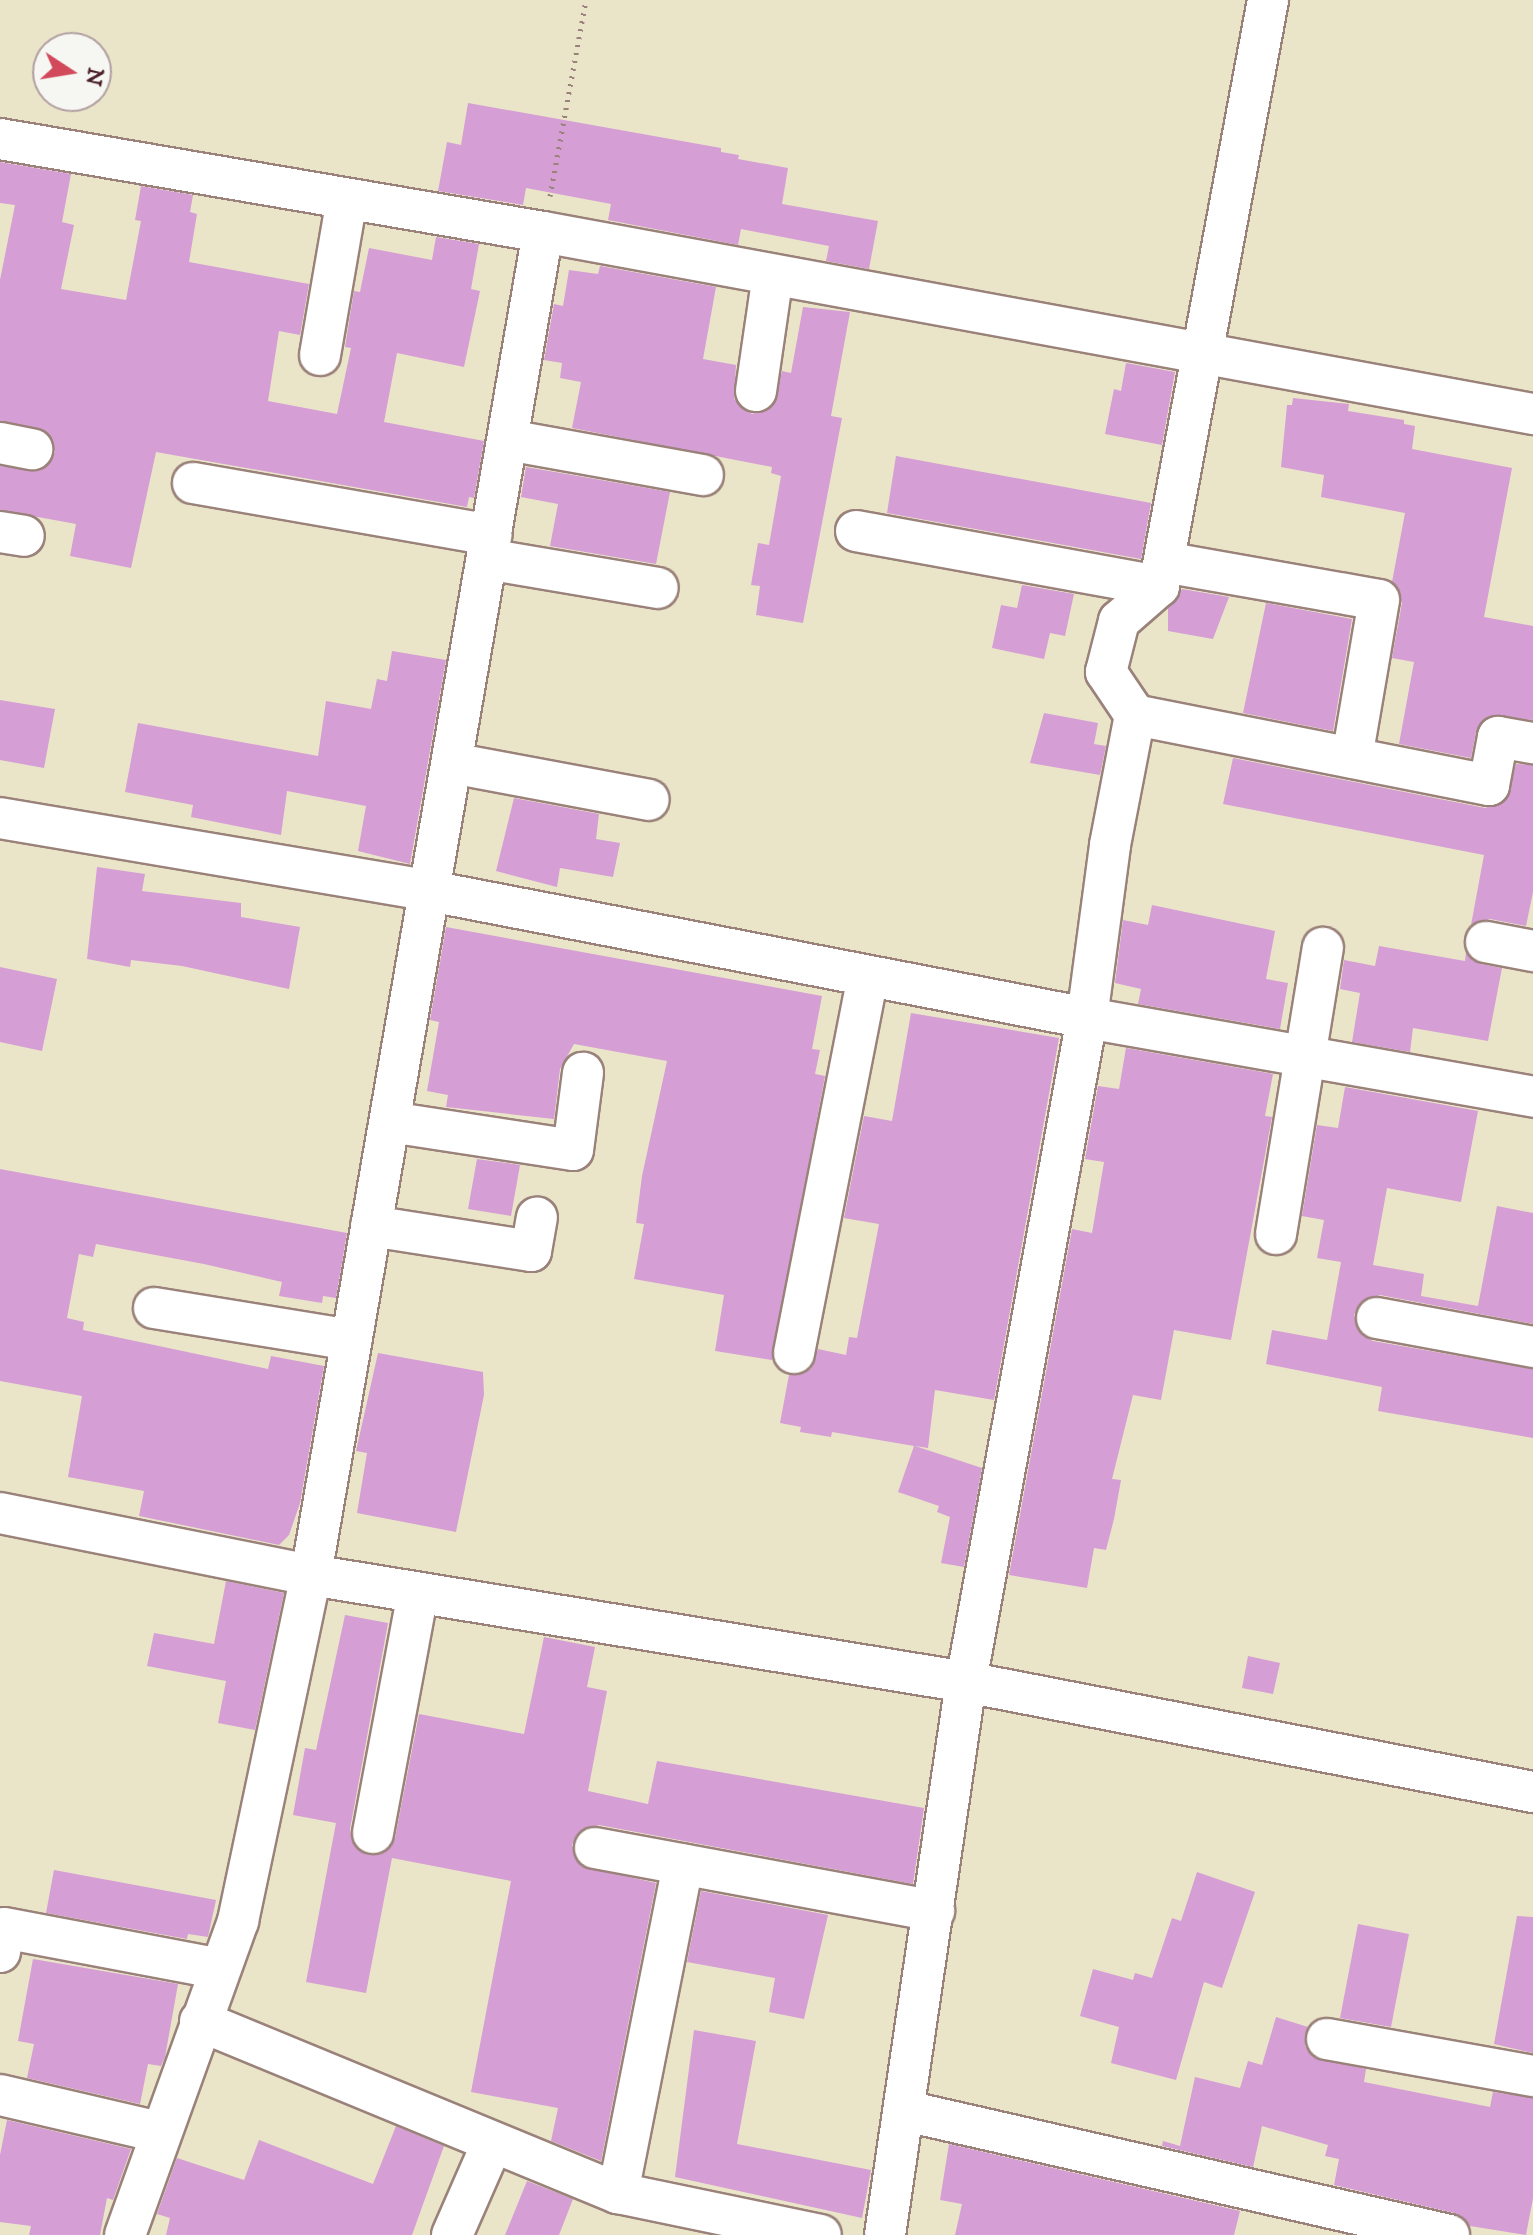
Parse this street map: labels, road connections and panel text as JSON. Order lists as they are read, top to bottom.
{
  "north": "right"
}
